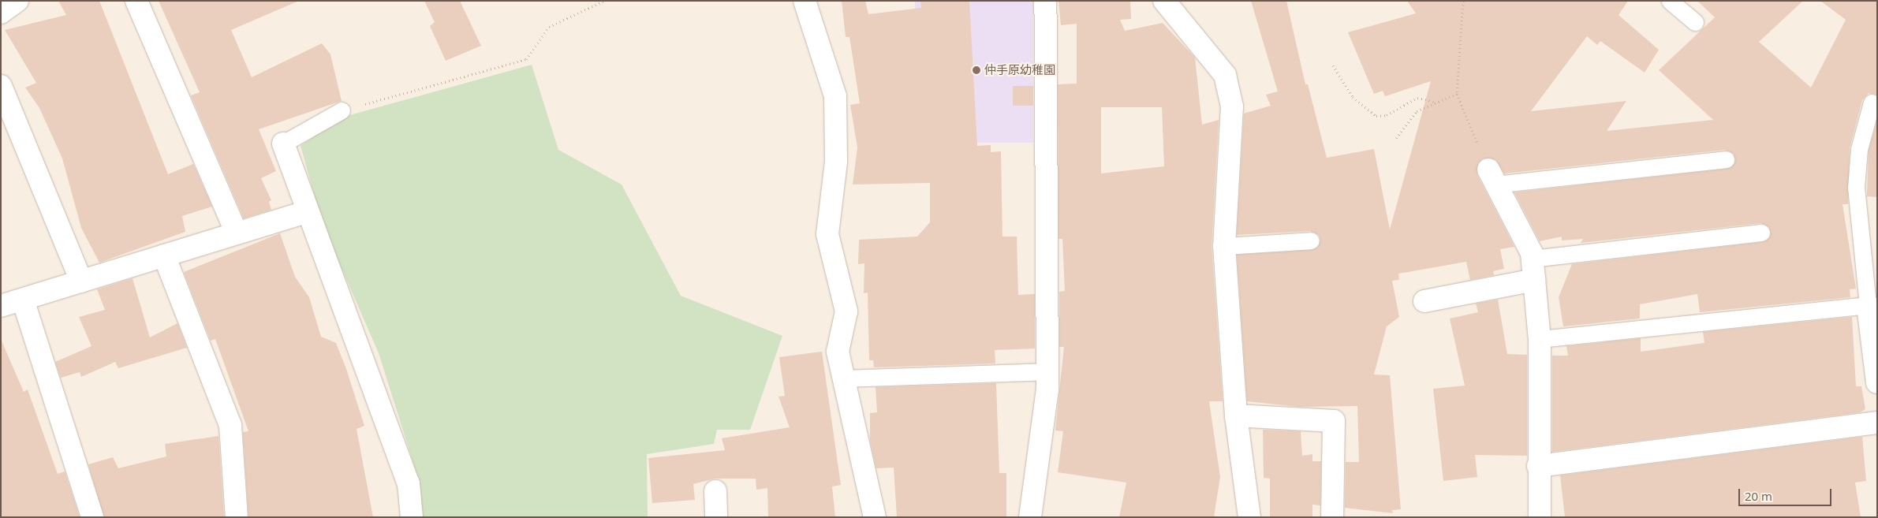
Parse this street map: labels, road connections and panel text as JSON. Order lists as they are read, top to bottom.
{
  "places": ["仲手原幼稚園"],
  "scale_bar": "20 m"
}
